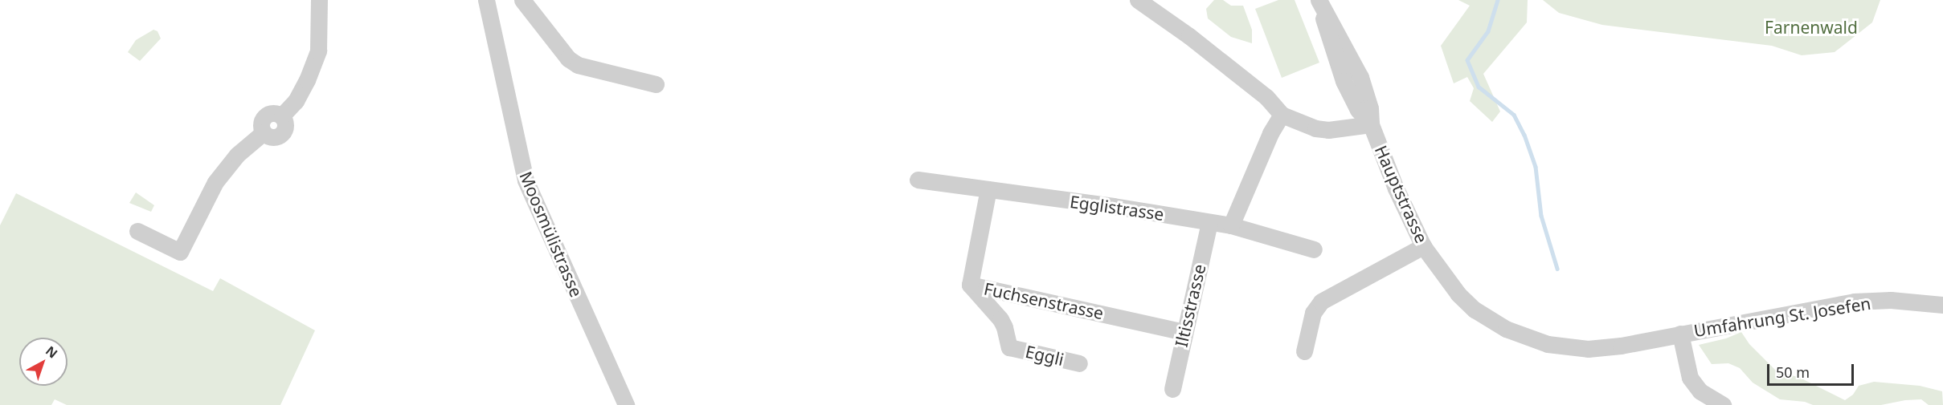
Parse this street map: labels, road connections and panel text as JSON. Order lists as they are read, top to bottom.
{
  "streets": {
    "street": [
      "Hauptstrasse",
      "Egglistrasse",
      "Moosmülistrasse",
      "Fuchsenstrasse",
      "Iltisstrasse",
      "Umfahrung St. Josefen",
      "Eggli"
    ]
  },
  "crossings": [
    ["Hauptstrasse", "Umfahrung St. Josefen"],
    ["Egglistrasse", "Fuchsenstrasse"],
    ["Egglistrasse", "Iltisstrasse"],
    ["Fuchsenstrasse", "Iltisstrasse"],
    ["Fuchsenstrasse", "Eggli"]
  ],
  "parks": ["Farnenwald"],
  "scale_bar": "50 m",
  "north": "top right"
}
